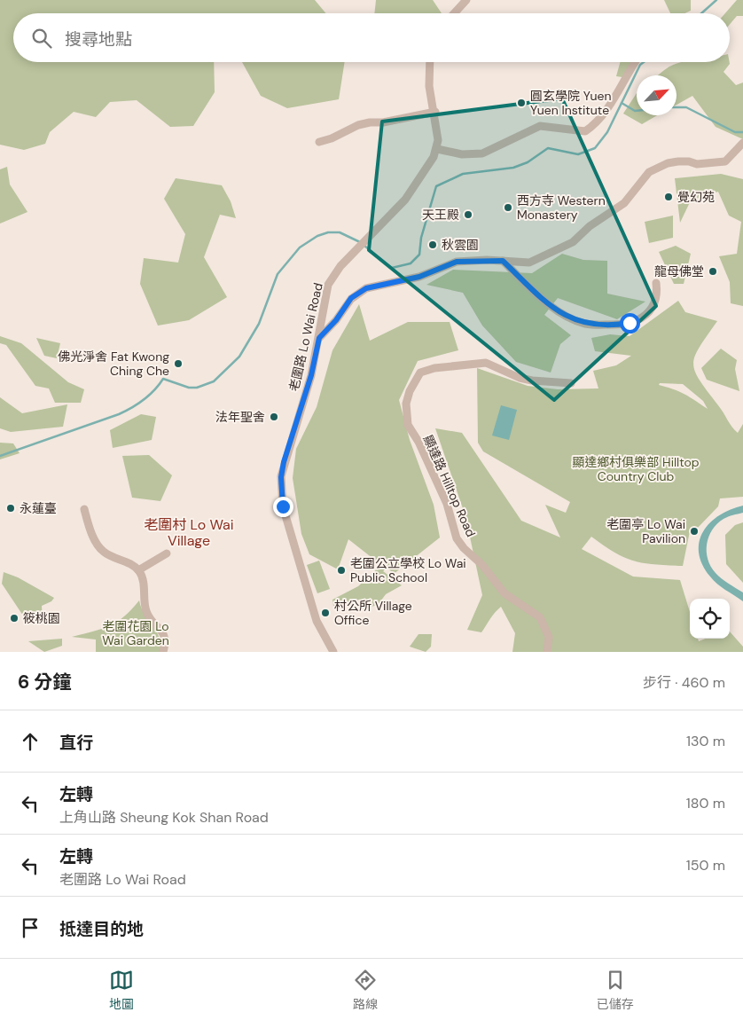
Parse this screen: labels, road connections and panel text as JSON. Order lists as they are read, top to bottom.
{
  "streets": {
    "street": ["老圍路 Lo Wai Road", "顯達路 Hilltop Road"]
  },
  "districts": ["老圍村 Lo Wai Village"],
  "parks": ["顯達鄉村俱樂部 Hilltop Country Club", "老圍花園 Lo Wai Garden"],
  "places": [
    "圓玄學院 Yuen Yuen Institute",
    "覺幻苑",
    "西方寺 Western Monastery",
    "天王殿",
    "秋雲園",
    "龍母佛堂",
    "佛光淨舍 Fat Kwong Ching Che",
    "法年聖舍",
    "永蓮臺",
    "老圍亭 Lo Wai Pavilion",
    "老圍公立學校 Lo Wai Public School",
    "村公所 Village Office",
    "筱桃園"
  ],
  "north": "top right",
  "page": {
    "search": "搜尋地點",
    "heading": ["6 分鐘", "步行 · 460 m"],
    "list": [
      ["直行", "130 m"],
      ["左轉", "上角山路 Sheung Kok Shan Road", "180 m"],
      ["左轉", "老圍路 Lo Wai Road", "150 m"],
      "抵達目的地"
    ],
    "nav": ["地圖", "路線", "已儲存"]
  }
}
